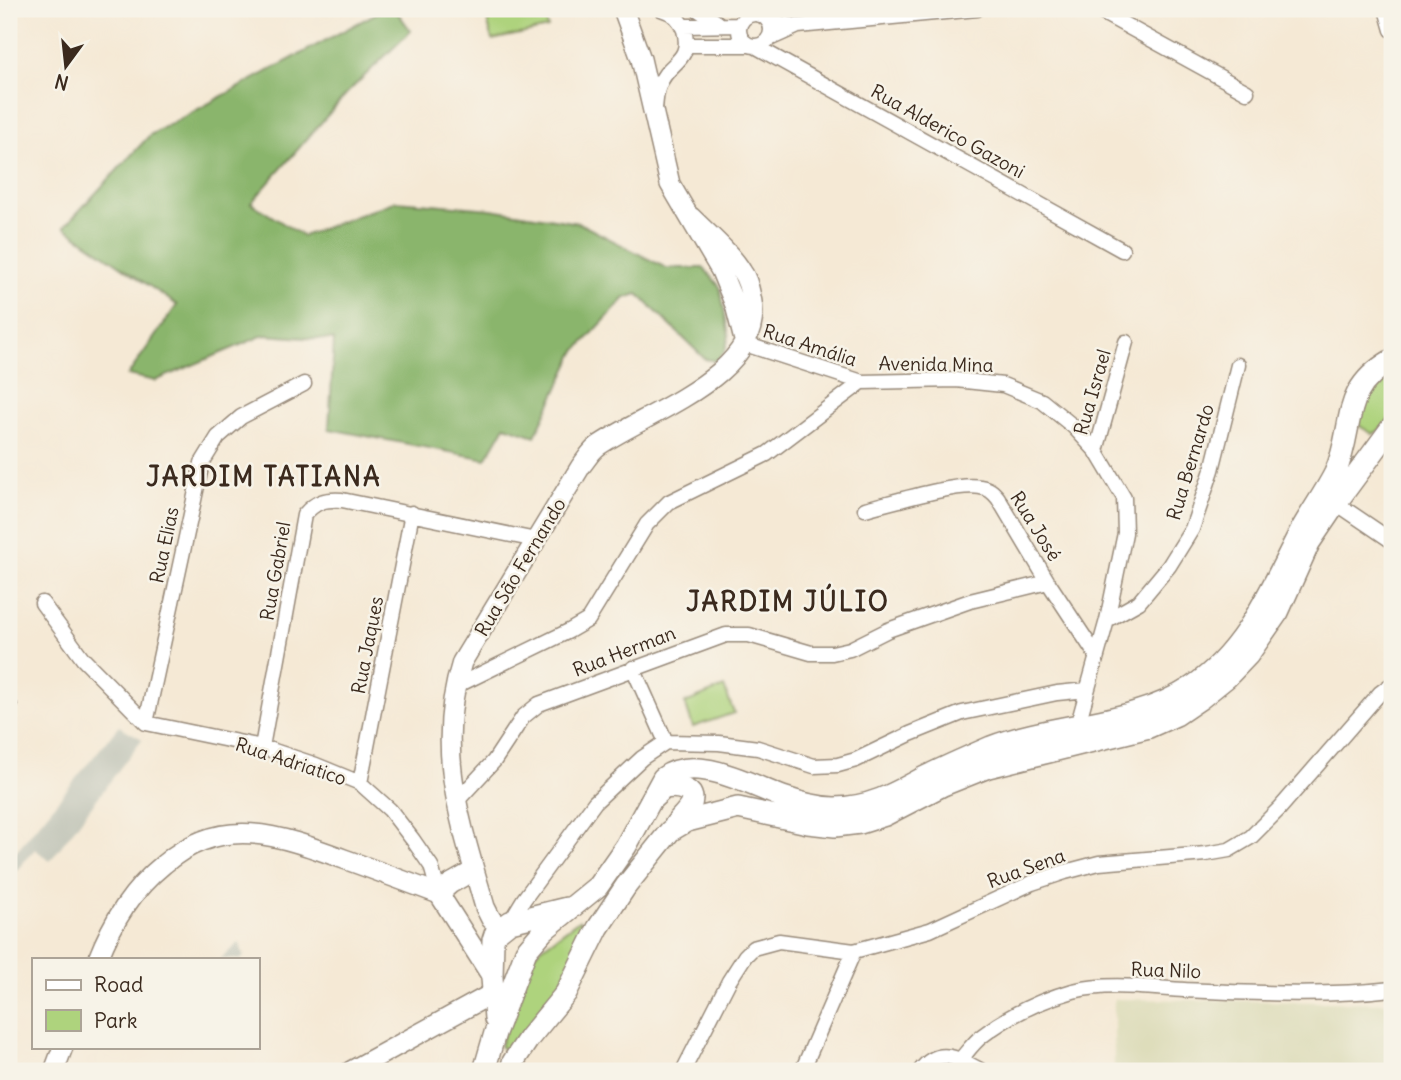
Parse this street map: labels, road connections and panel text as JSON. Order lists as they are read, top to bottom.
{
  "streets": {
    "main road": ["Rua São Fernando", "Rua Adriatico"],
    "street": [
      "Rua Alderico Gazoni",
      "Rua Amália",
      "Avenida Mina",
      "Rua Israel",
      "Rua Bernardo",
      "Rua José",
      "Rua Elias",
      "Rua Gabriel",
      "Rua Jaques",
      "Rua Herman",
      "Rua Sena",
      "Rua Nilo"
    ]
  },
  "crossings": [
    ["Rua Amália", "Avenida Mina"],
    ["Rua Amália", "Rua São Fernando"],
    ["Avenida Mina", "Rua Israel"],
    ["Avenida Mina", "Rua Bernardo"],
    ["Avenida Mina", "Rua José"],
    ["Avenida Mina", "Rua São Fernando"],
    ["Rua José", "Rua Herman"],
    ["Rua Elias", "Rua Adriatico"],
    ["Rua São Fernando", "Rua Gabriel"],
    ["Rua São Fernando", "Rua Herman"],
    ["Rua Gabriel", "Rua Jaques"],
    ["Rua Gabriel", "Rua Adriatico"],
    ["Rua Jaques", "Rua Adriatico"]
  ],
  "districts": ["JARDIM TATIANA", "JARDIM JÚLIO"],
  "legend": ["Road", "Park"],
  "north": "bottom"
}
